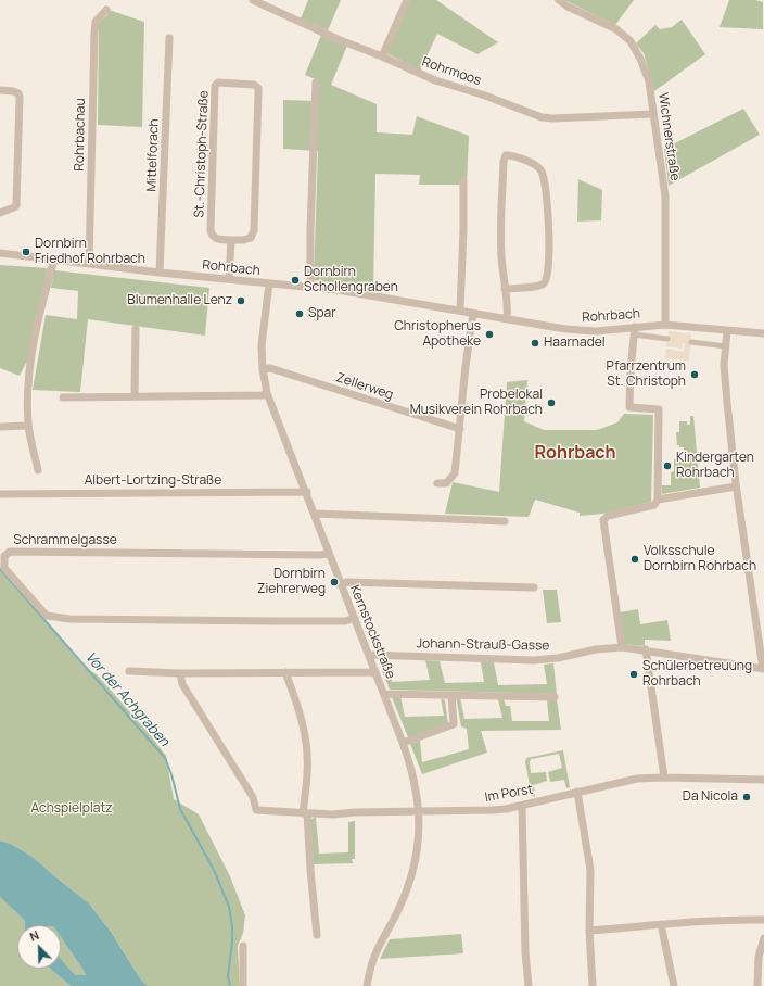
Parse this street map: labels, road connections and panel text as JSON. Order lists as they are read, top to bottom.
{
  "streets": {
    "street": [
      "Rohrmoos",
      "Rohrbachau",
      "Wichnerstraße",
      "St.-Christoph-Straße",
      "Mittelforach",
      "Rohrbach",
      "Zellerweg",
      "Albert-Lortzing-Straße",
      "Schrammelgasse",
      "Kernstockstraße",
      "Johann-Strauß-Gasse",
      "Im Porst"
    ]
  },
  "crossings": [
    ["Rohrmoos", "Wichnerstraße"],
    ["Rohrbachau", "Rohrbach"],
    ["Wichnerstraße", "Rohrbach"],
    ["Mittelforach", "Rohrbach"],
    ["Rohrbach", "Kernstockstraße"],
    ["Zellerweg", "Kernstockstraße"],
    ["Albert-Lortzing-Straße", "Kernstockstraße"],
    ["Schrammelgasse", "Kernstockstraße"],
    ["Kernstockstraße", "Johann-Strauß-Gasse"],
    ["Kernstockstraße", "Im Porst"]
  ],
  "districts": ["Rohrbach"],
  "water": ["Vor der Achgraben"],
  "parks": ["Achspielplatz"],
  "places": [
    "Dornbirn Friedhof Rohrbach",
    "Dornbirn Schollengraben",
    "Blumenhalle Lenz",
    "Spar",
    "Christopherus Apotheke",
    "Haarnadel",
    "Pfarrzentrum St. Christoph",
    "Probelokal Musikverein Rohrbach",
    "Kindergarten Rohrbach",
    "Volksschule Dornbirn Rohrbach",
    "Dornbirn Ziehrerweg",
    "Schülerbetreuung Rohrbach",
    "Da Nicola"
  ],
  "north": "top left"
}
